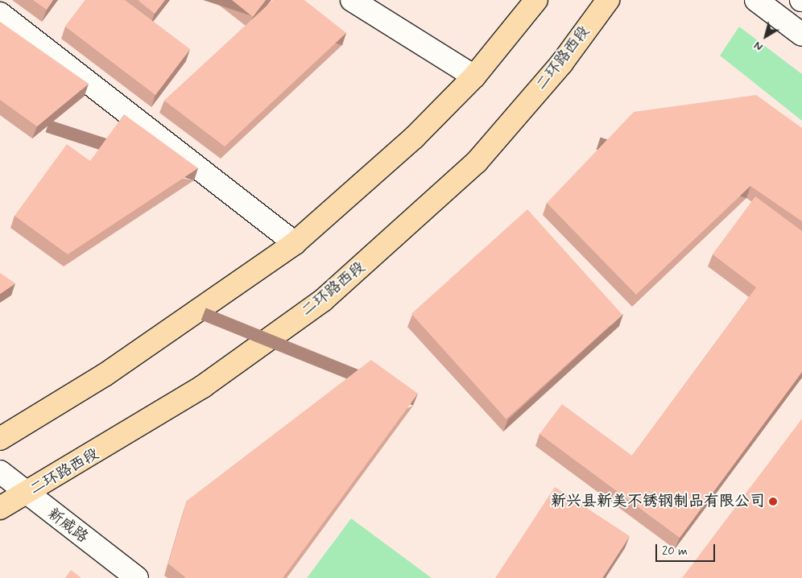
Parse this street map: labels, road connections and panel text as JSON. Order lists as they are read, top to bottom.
{
  "streets": {
    "main road": ["二环路西段"],
    "street": ["新威路"]
  },
  "crossings": [
    ["二环路西段", "新威路"]
  ],
  "places": ["新兴县新美不锈钢制品有限公司"],
  "scale_bar": "20 m",
  "north": "bottom left"
}
